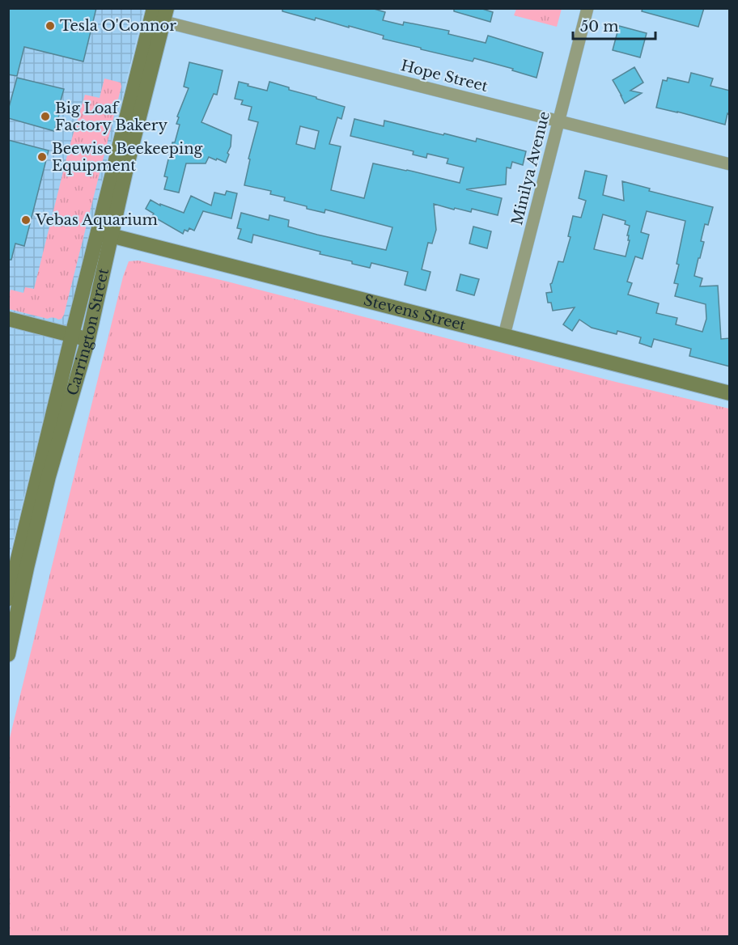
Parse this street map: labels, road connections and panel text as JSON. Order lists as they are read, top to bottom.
{
  "streets": {
    "main road": ["Stevens Street", "Carrington Street"],
    "street": ["Hope Street", "Minilya Avenue"]
  },
  "crossings": [
    ["Hope Street", "Minilya Avenue"],
    ["Hope Street", "Carrington Street"],
    ["Minilya Avenue", "Stevens Street"],
    ["Stevens Street", "Carrington Street"]
  ],
  "places": [
    "Tesla O'Connor",
    "Big Loaf Factory Bakery",
    "Beewise Beekeeping Equipment",
    "Vebas Aquarium"
  ],
  "scale_bar": "50 m"
}
